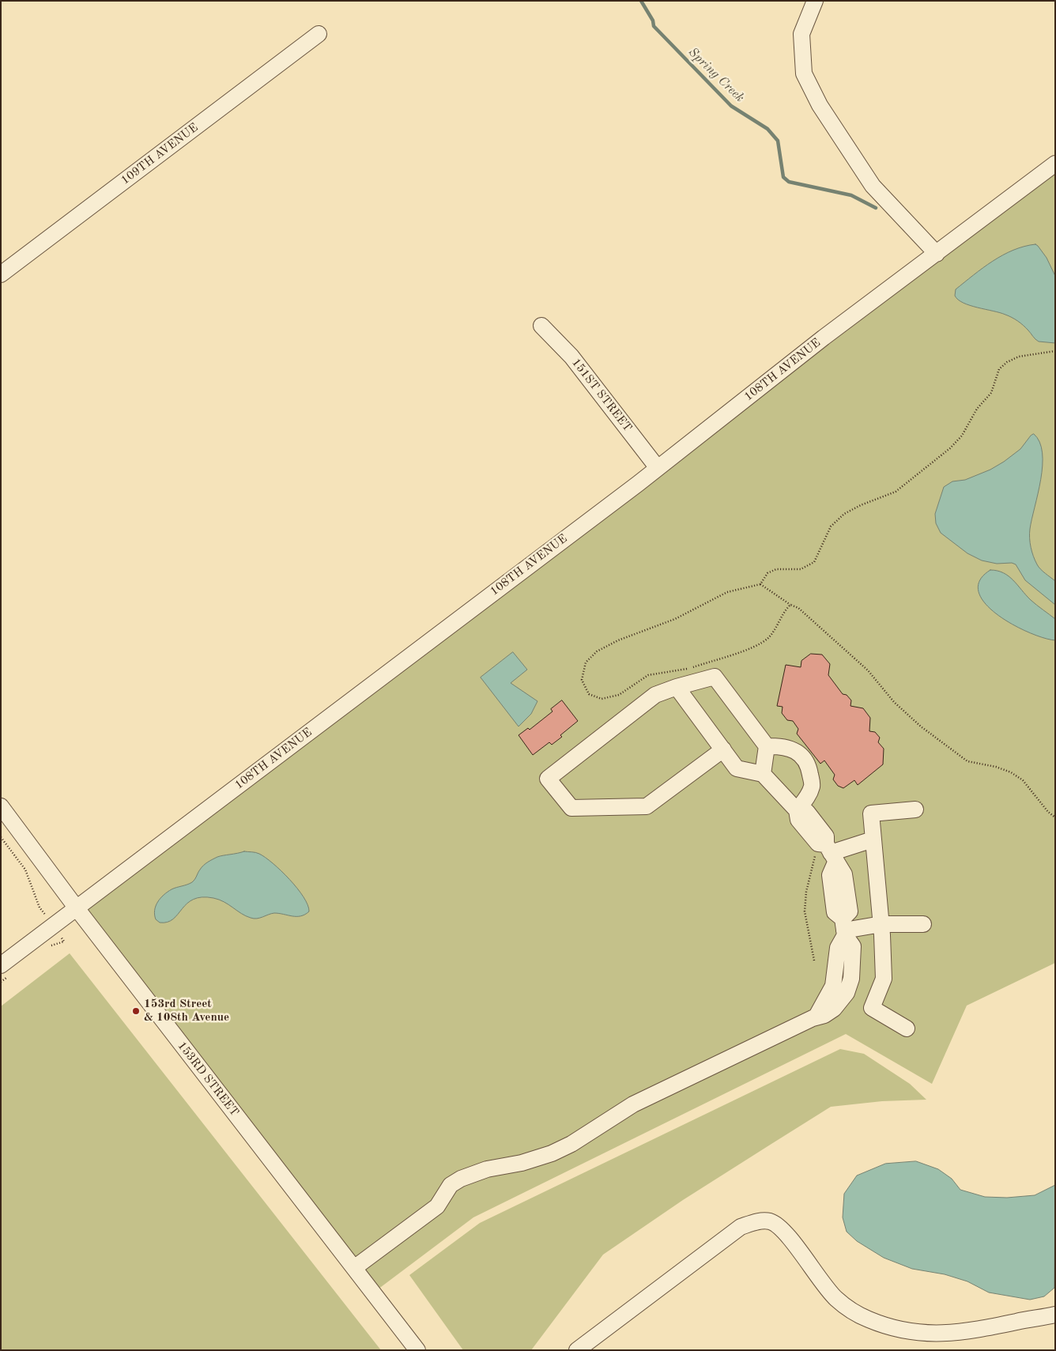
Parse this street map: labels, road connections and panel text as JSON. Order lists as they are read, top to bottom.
{
  "streets": {
    "street": [
      "109TH AVENUE",
      "108TH AVENUE",
      "151ST STREET",
      "153RD STREET"
    ]
  },
  "crossings": [
    ["108TH AVENUE", "151ST STREET"],
    ["108TH AVENUE", "153RD STREET"]
  ],
  "water": ["Spring Creek"],
  "places": ["153rd Street & 108th Avenue"]
}
